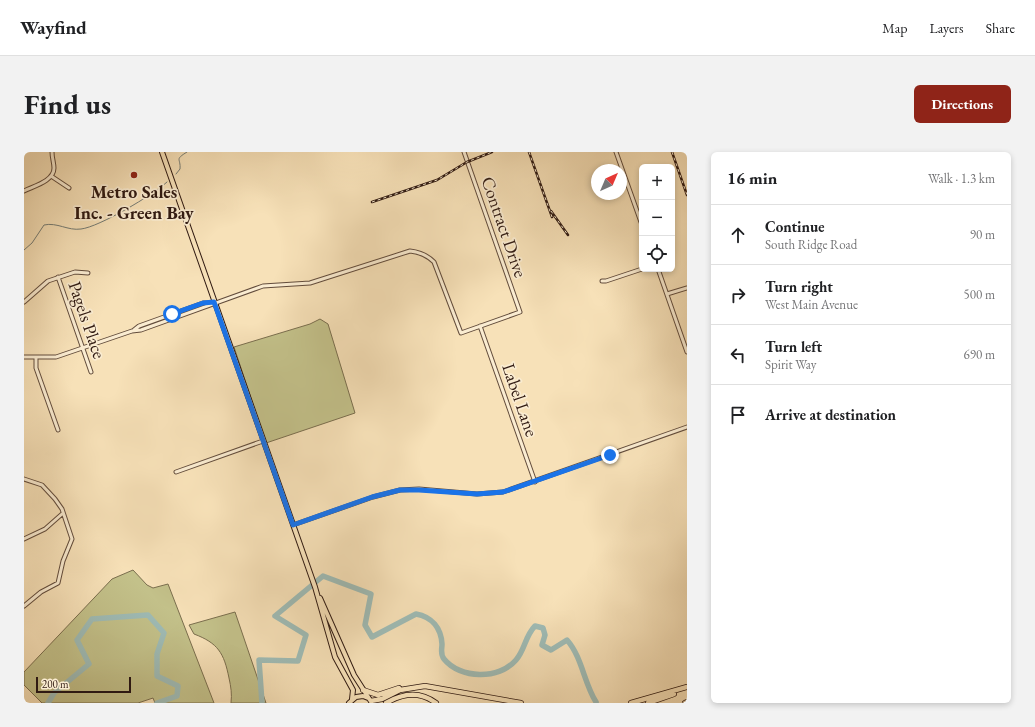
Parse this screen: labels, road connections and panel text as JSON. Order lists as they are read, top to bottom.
{
  "streets": {
    "street": ["Contract Drive", "Pagels Place", "Label Lane"]
  },
  "crossings": [
    ["Contract Drive", "Label Lane"]
  ],
  "places": ["Metro Sales Inc. - Green Bay"],
  "scale_bar": "200 m",
  "north": "top right",
  "page": {
    "header": "Wayfind",
    "nav": ["Map", "Layers", "Share"],
    "buttons": "Directions",
    "title": "Find us",
    "heading": ["16 min", "Walk · 1.3 km"],
    "map_buttons": ["+", "−"],
    "list": [
      ["Continue", "South Ridge Road", "90 m"],
      ["Turn right", "West Main Avenue", "500 m"],
      ["Turn left", "Spirit Way", "690 m"],
      "Arrive at destination"
    ],
    "scale": "200 m"
  }
}
